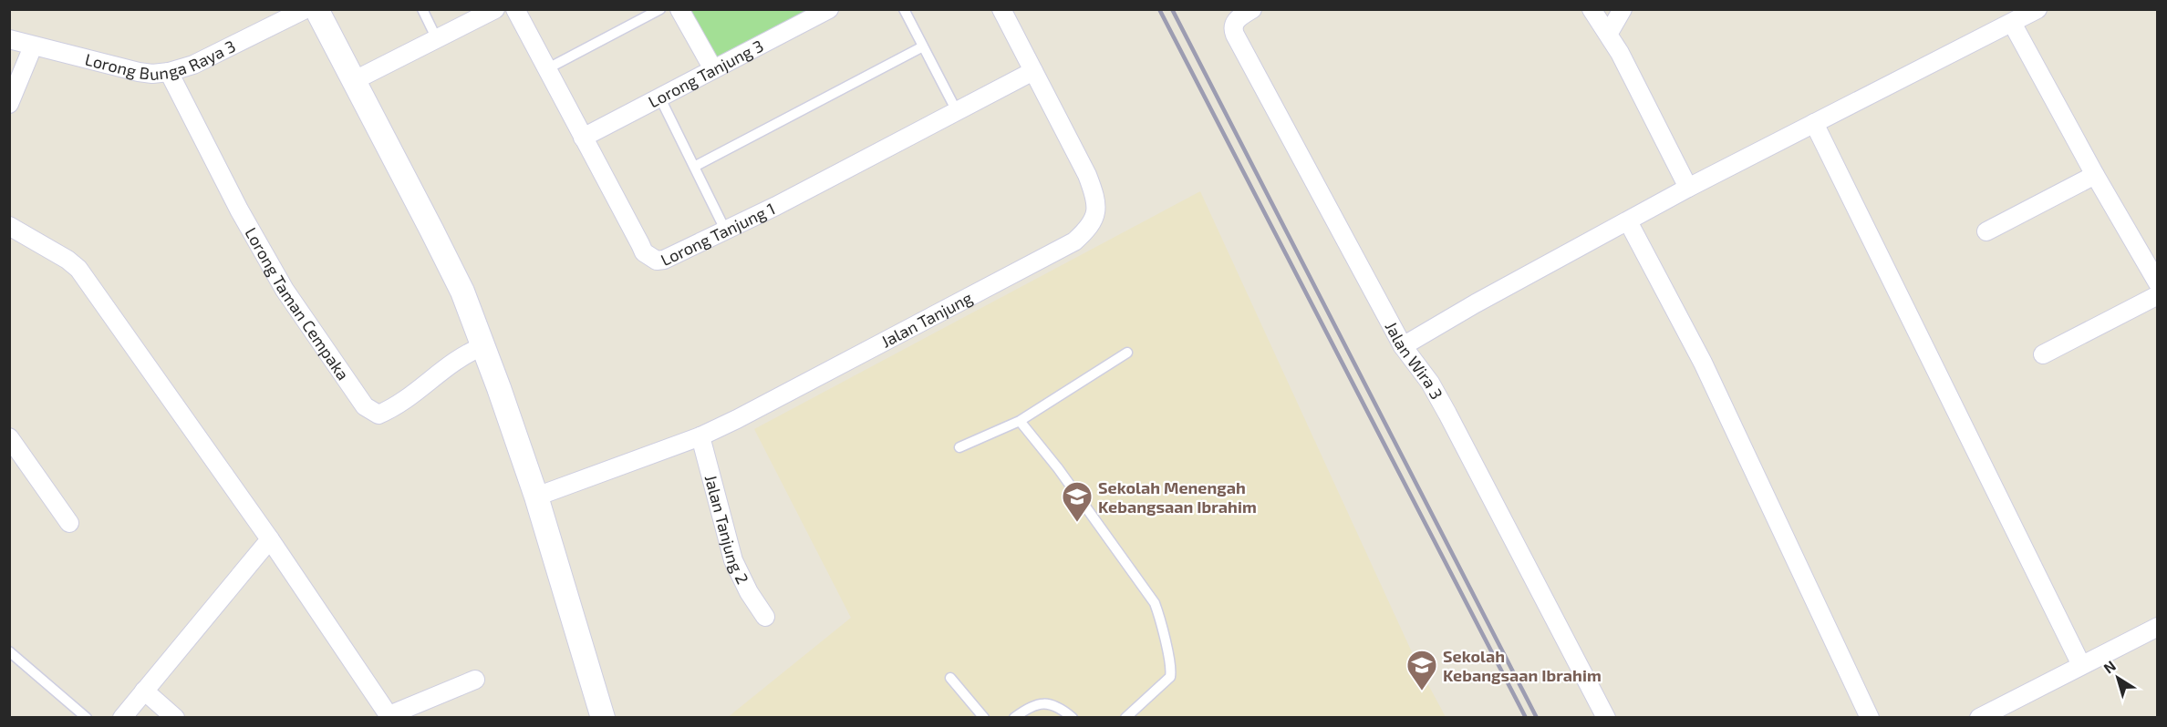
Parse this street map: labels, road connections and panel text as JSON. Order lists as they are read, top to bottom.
{
  "streets": {
    "street": [
      "Lorong Bunga Raya 3",
      "Lorong Tanjung 3",
      "Lorong Tanjung 1",
      "Lorong Taman Cempaka",
      "Jalan Tanjung",
      "Jalan Wira 3",
      "Jalan Tanjung 2"
    ]
  },
  "crossings": [
    ["Lorong Bunga Raya 3", "Lorong Taman Cempaka"],
    ["Lorong Tanjung 3", "Lorong Tanjung 1"],
    ["Lorong Tanjung 1", "Jalan Tanjung"],
    ["Jalan Tanjung", "Jalan Tanjung 2"]
  ],
  "places": {
    "school or university": ["Sekolah Menengah Kebangsaan Ibrahim", "Sekolah Kebangsaan Ibrahim"]
  },
  "north": "top left"
}
